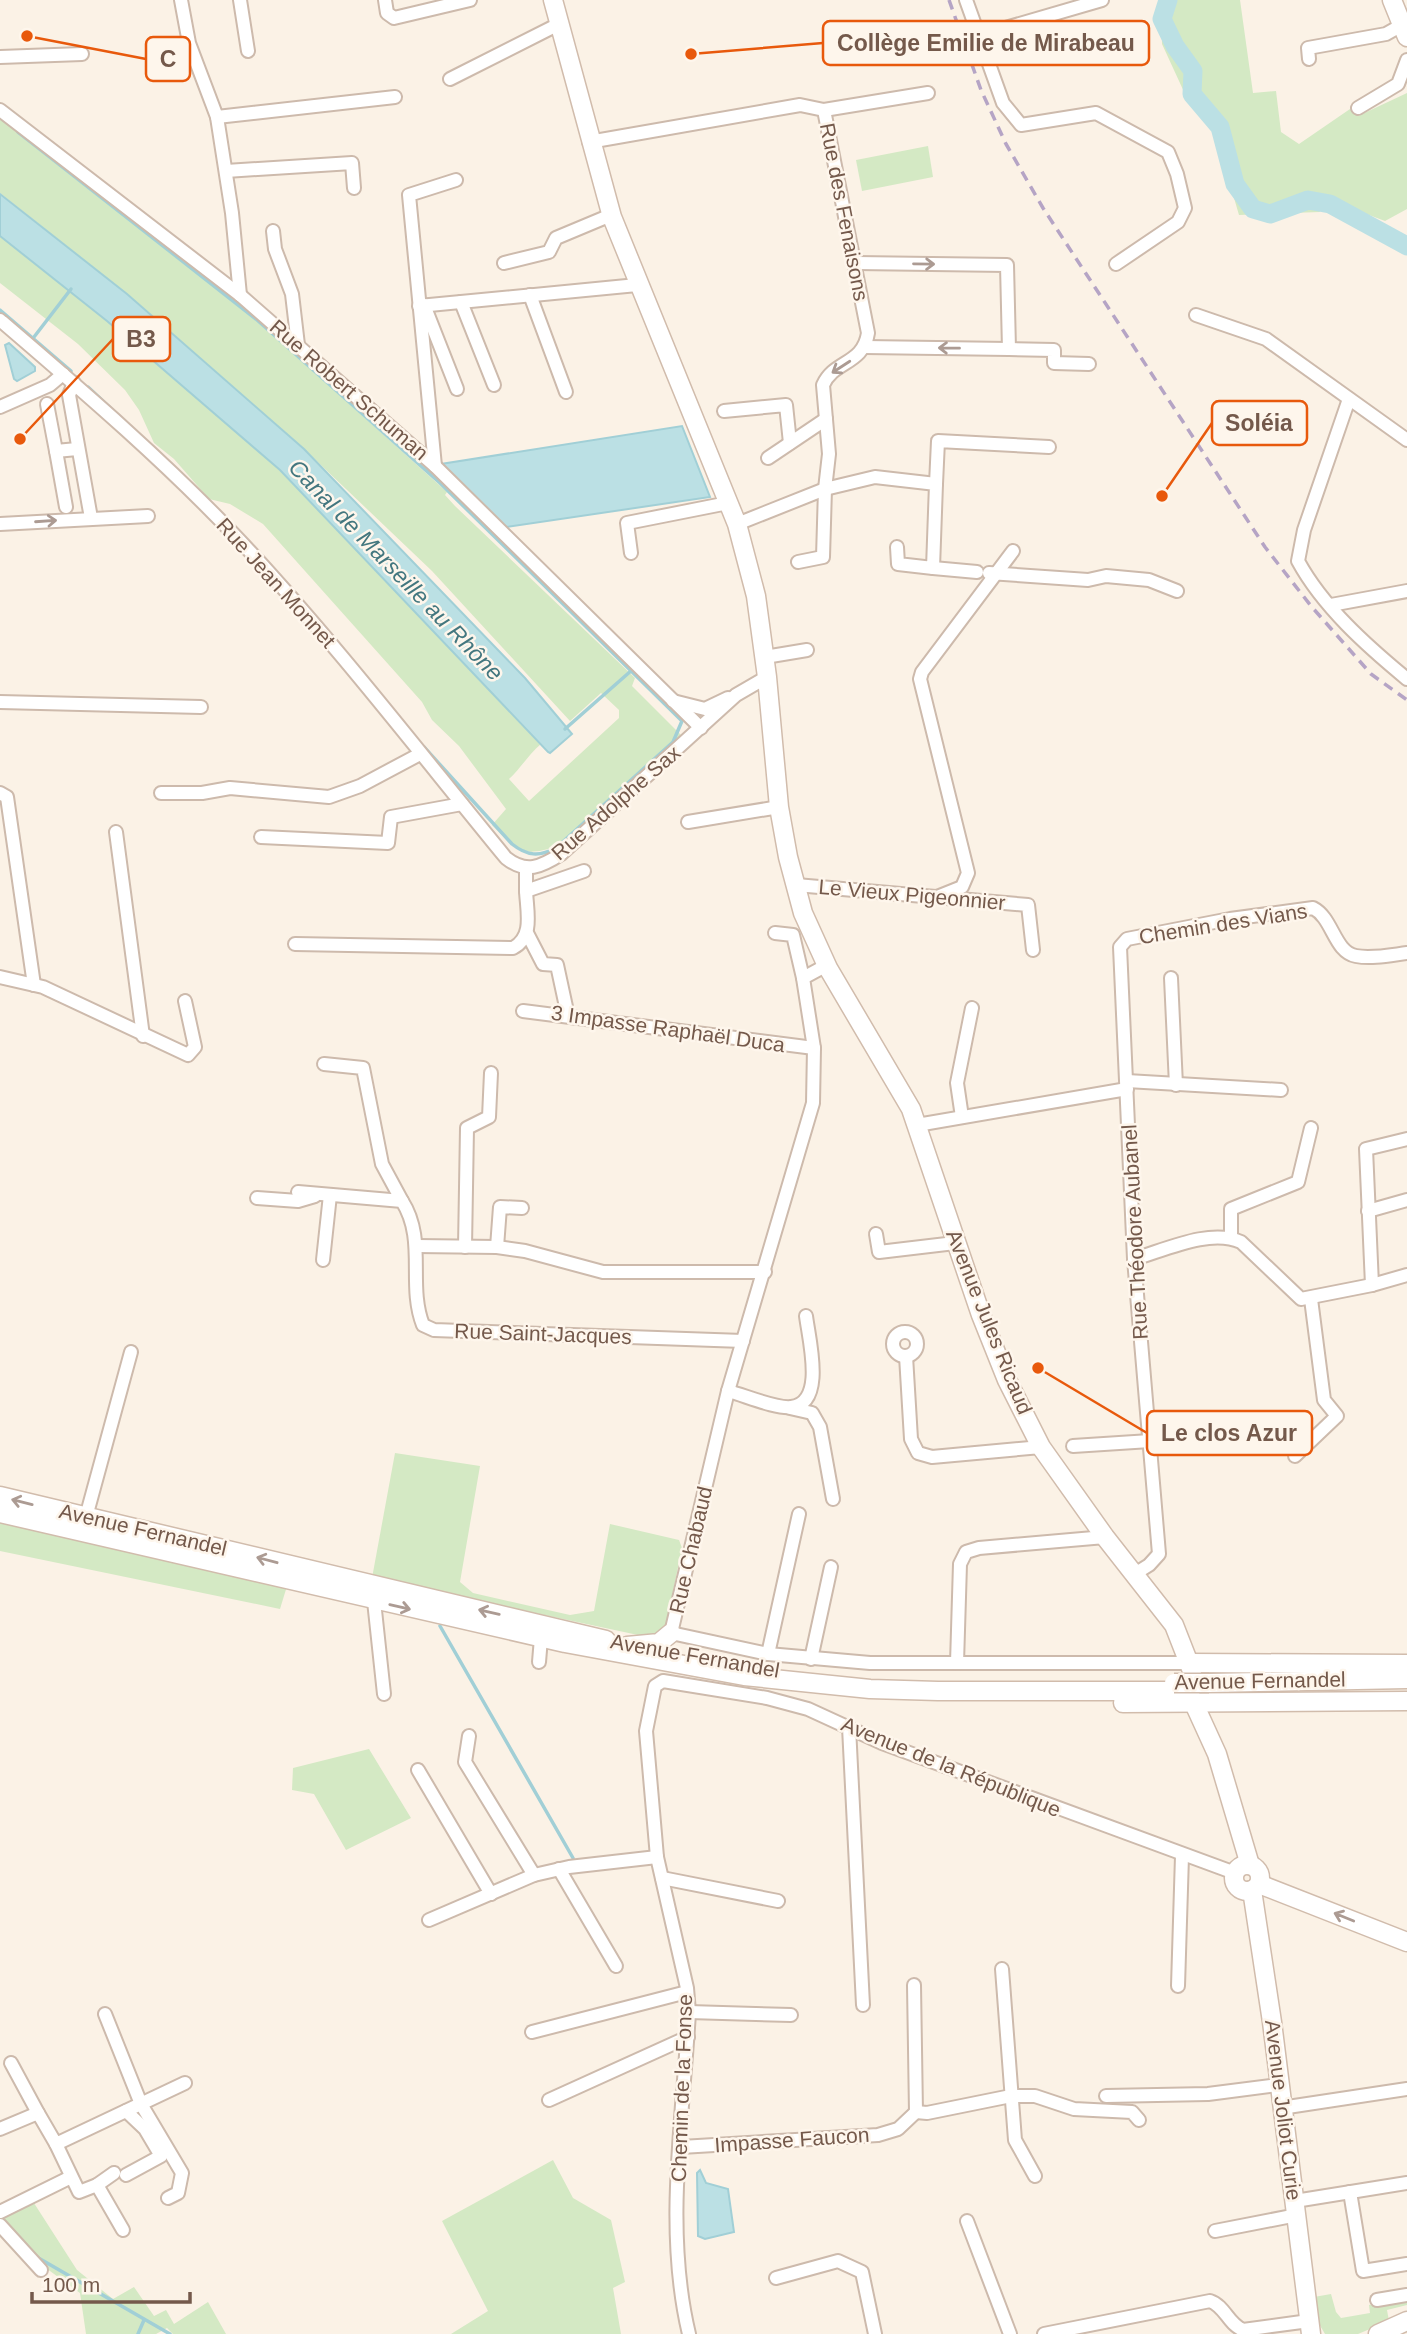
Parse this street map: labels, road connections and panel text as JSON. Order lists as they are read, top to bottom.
{
  "streets": {
    "main road": ["Avenue Jules Ricaud", "Avenue Fernandel", "Avenue Joliot Curie"],
    "street": [
      "Rue des Fenaisons",
      "Rue Robert Schuman",
      "Rue Jean Monnet",
      "Rue Adolphe Sax",
      "Le Vieux Pigeonnier",
      "Chemin des Vians",
      "3 Impasse Raphaël Duca",
      "Rue Théodore Aubanel",
      "Rue Saint-Jacques",
      "Rue Chabaud",
      "Avenue de la République",
      "Chemin de la Fonse",
      "Impasse Faucon"
    ]
  },
  "crossings": [
    ["Rue des Fenaisons", "Avenue Jules Ricaud"],
    ["Rue Robert Schuman", "Rue Adolphe Sax"],
    ["Rue Jean Monnet", "Rue Adolphe Sax"],
    ["Rue Adolphe Sax", "Avenue Jules Ricaud"],
    ["Le Vieux Pigeonnier", "Avenue Jules Ricaud"],
    ["Chemin des Vians", "Rue Théodore Aubanel"],
    ["3 Impasse Raphaël Duca", "Rue Chabaud"],
    ["Rue Théodore Aubanel", "Avenue Jules Ricaud"],
    ["Avenue Jules Ricaud", "Avenue Fernandel"],
    ["Avenue Jules Ricaud", "Rue Chabaud"],
    ["Avenue Jules Ricaud", "Avenue de la République"],
    ["Avenue Jules Ricaud", "Avenue Joliot Curie"],
    ["Rue Saint-Jacques", "Rue Chabaud"],
    ["Avenue Fernandel", "Rue Chabaud"],
    ["Avenue de la République", "Chemin de la Fonse"],
    ["Avenue de la République", "Avenue Joliot Curie"],
    ["Chemin de la Fonse", "Impasse Faucon"]
  ],
  "water": ["Canal de Marseille au Rhône"],
  "places": [
    "C",
    "Collège Emilie de Mirabeau",
    "B3",
    "Soléia",
    "Le clos Azur"
  ],
  "scale_bar": "100 m"
}
